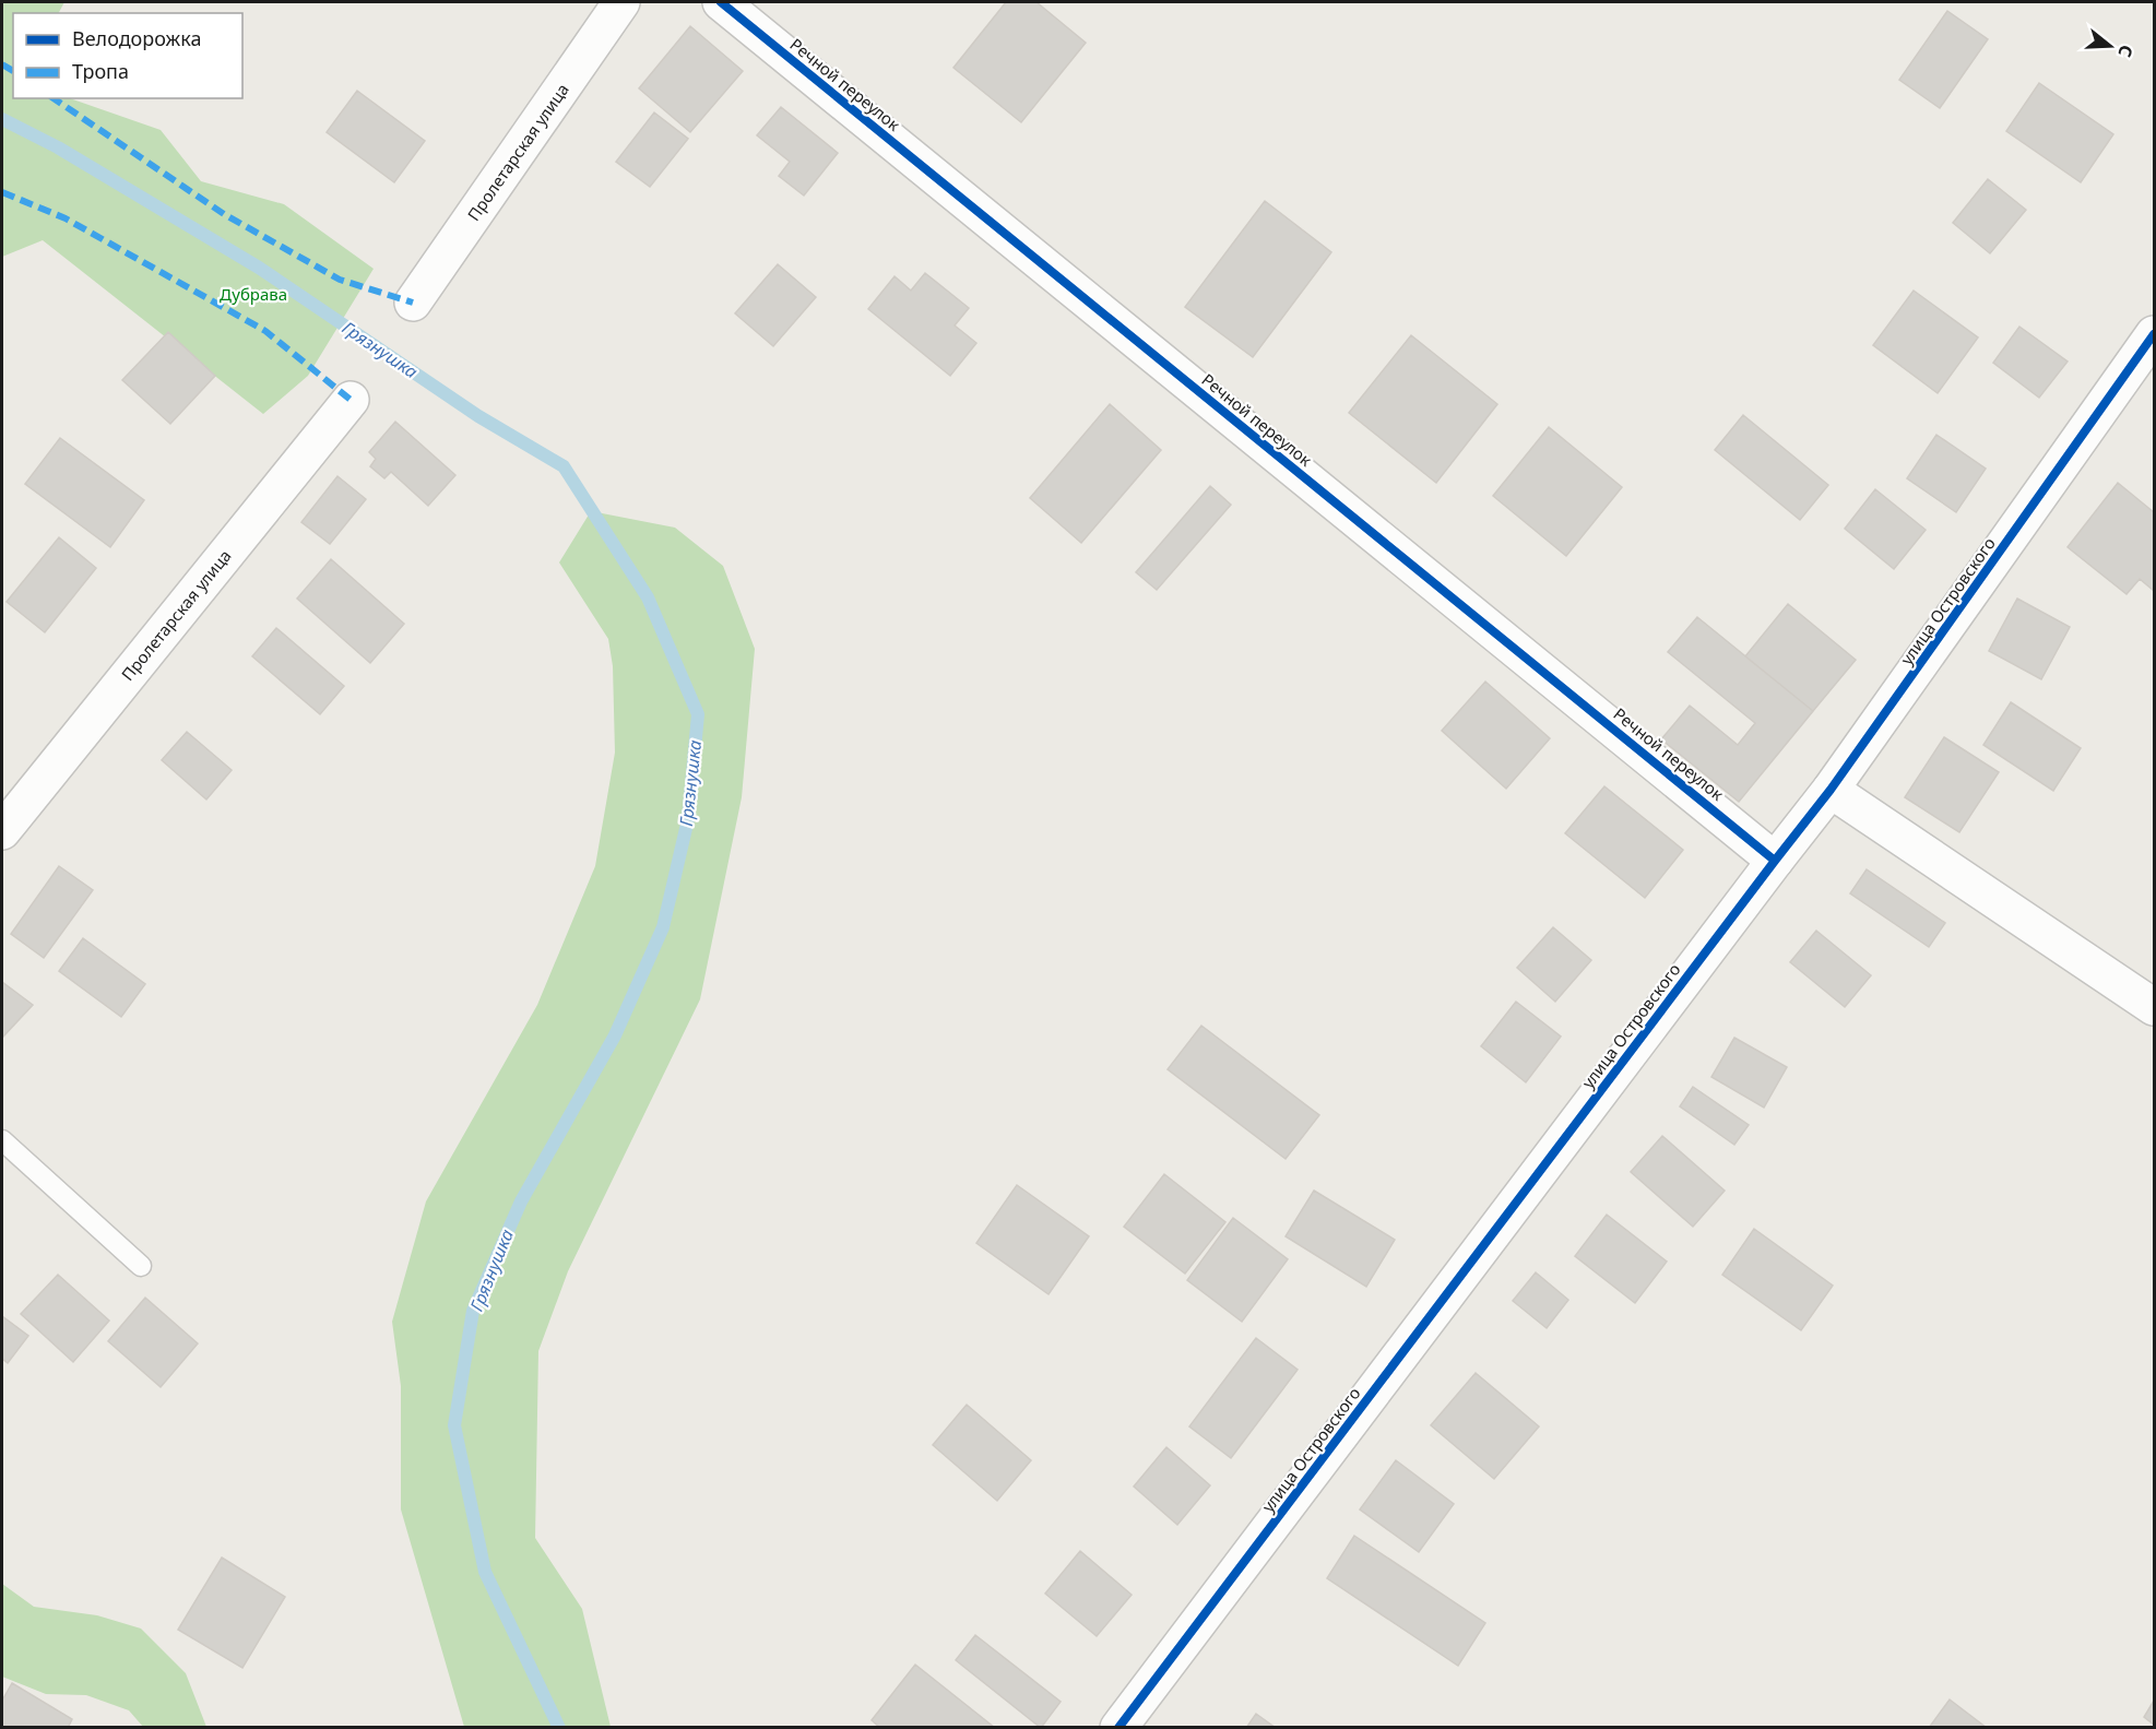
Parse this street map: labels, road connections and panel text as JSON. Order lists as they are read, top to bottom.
{
  "streets": {
    "street": ["Речной переулок", "Пролетарская улица", "улица Островского"]
  },
  "crossings": [
    ["Речной переулок", "улица Островского"]
  ],
  "water": ["Грязнушка"],
  "parks": ["Дубрава"],
  "legend": ["Велодорожка", "Тропа"],
  "north": "right"
}
